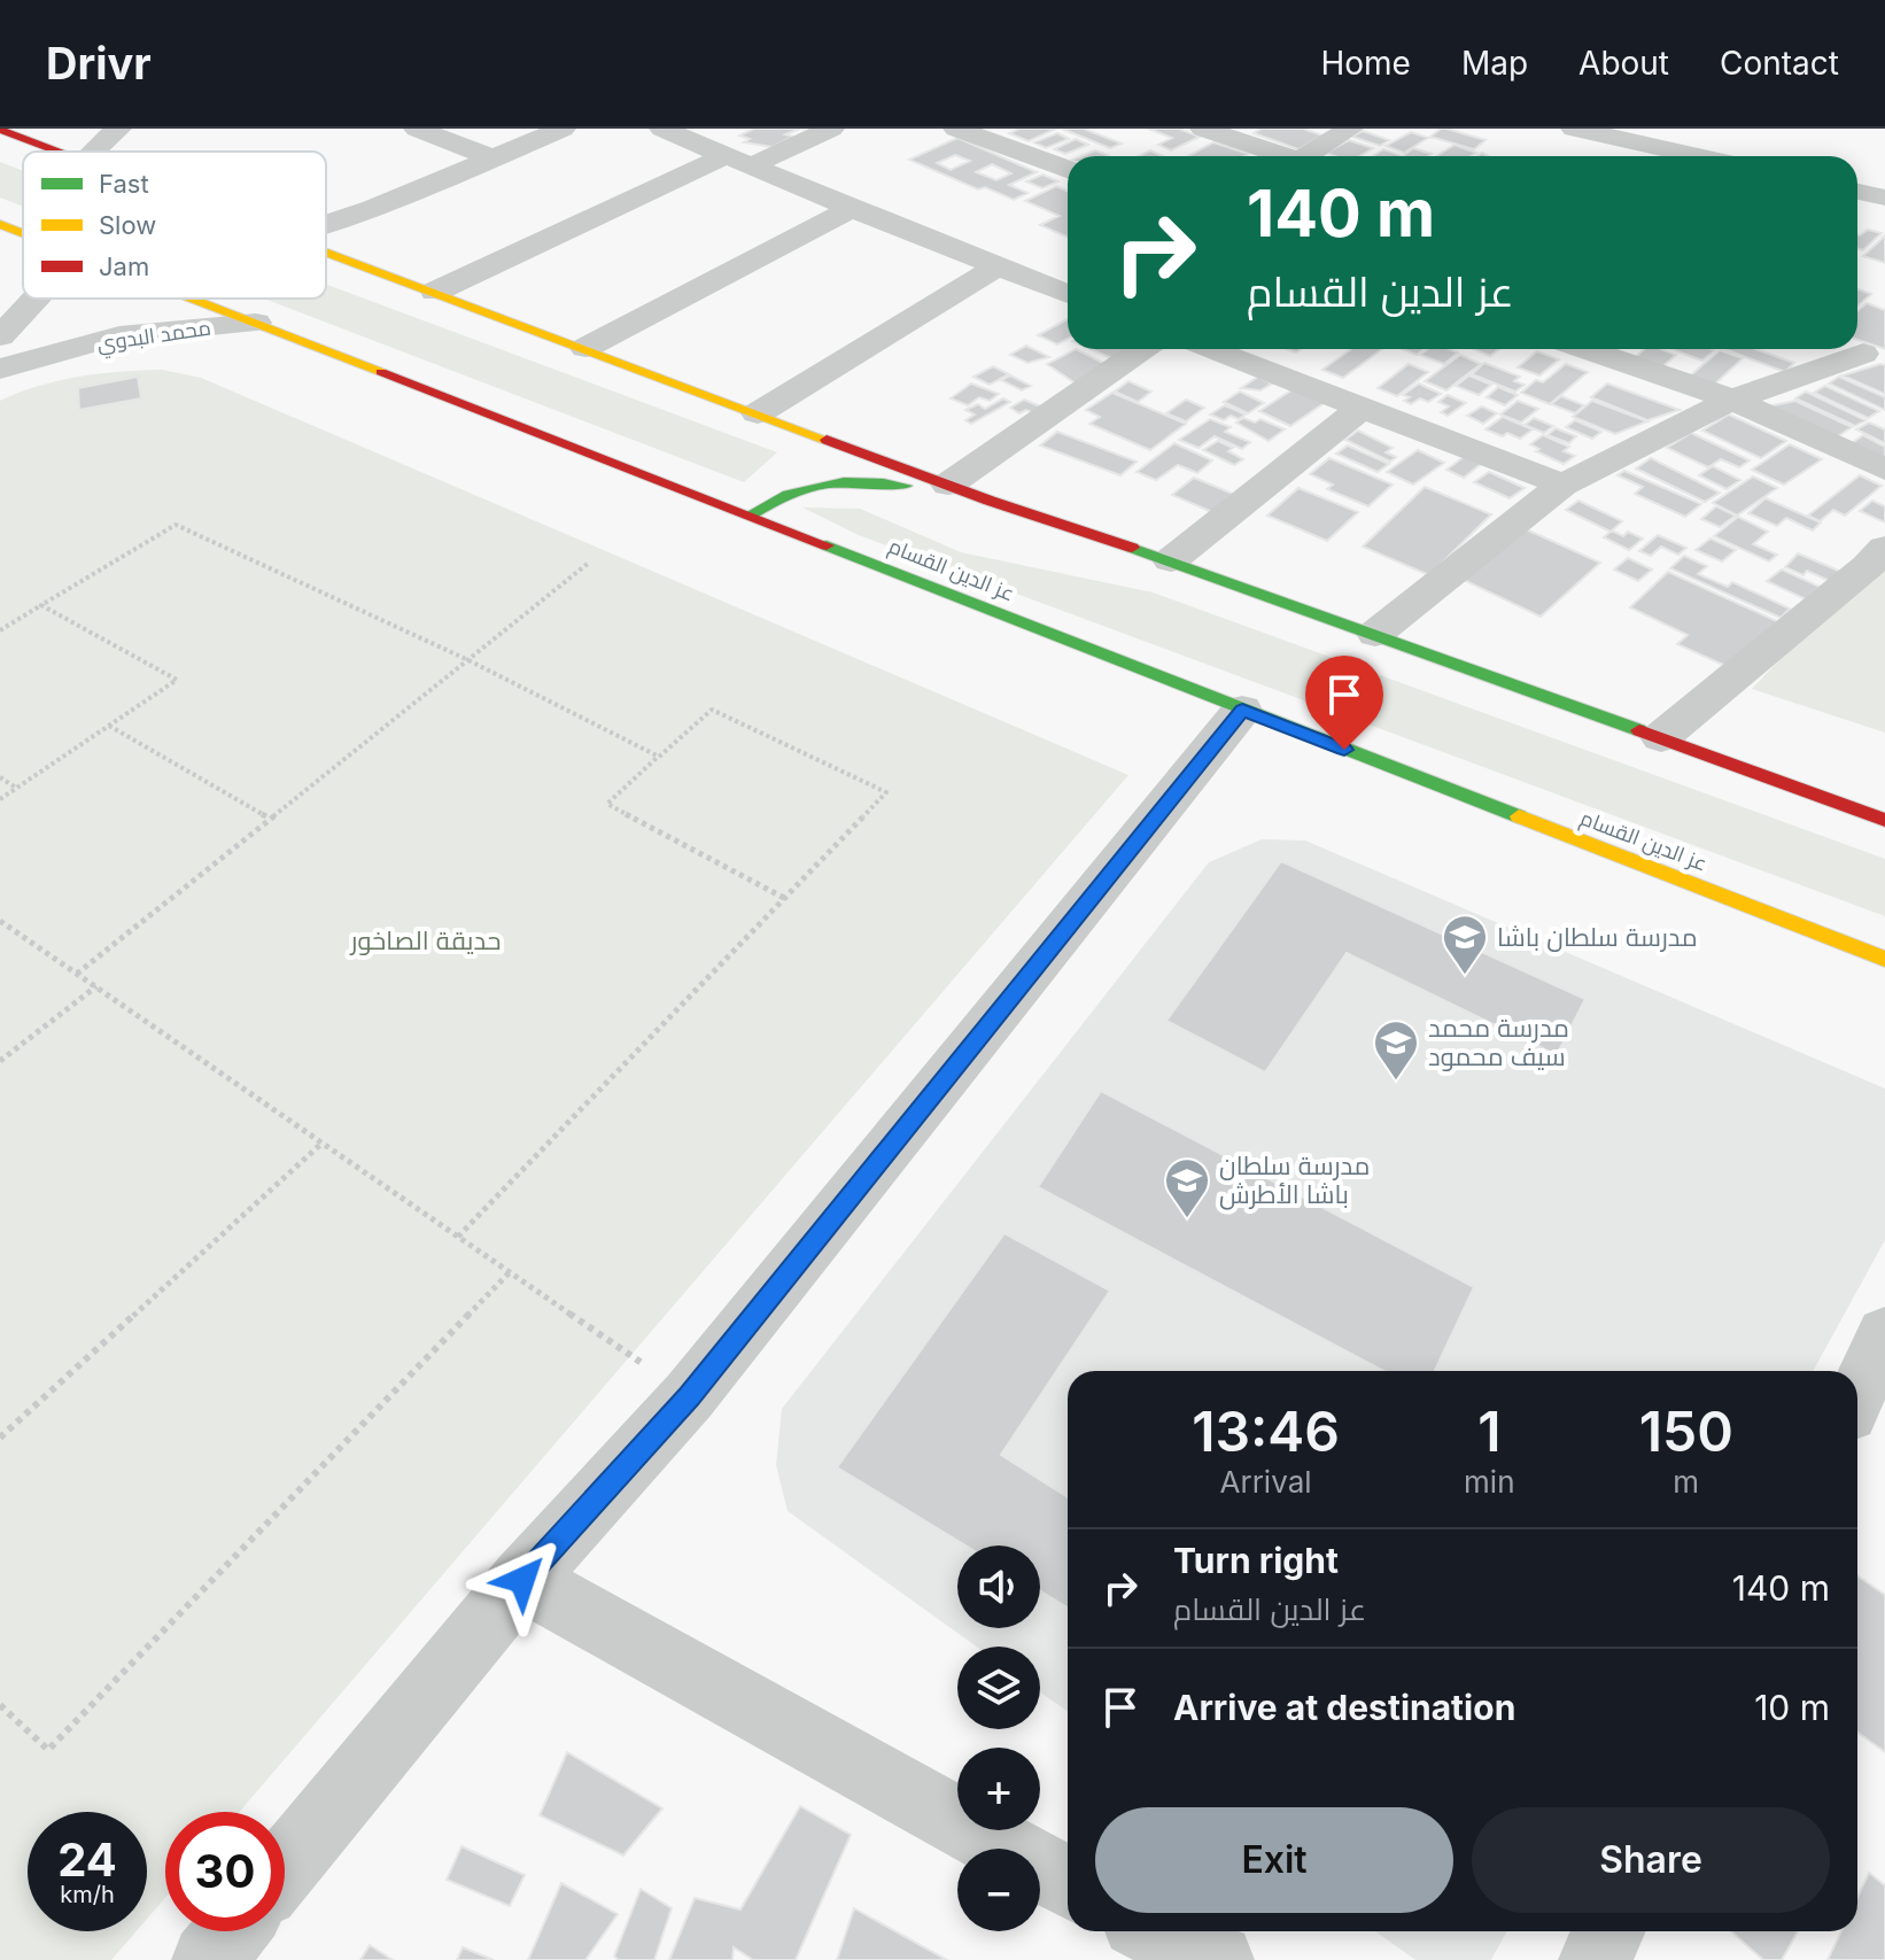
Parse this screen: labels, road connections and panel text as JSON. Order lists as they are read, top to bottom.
{
  "streets": {
    "highway": ["عز الدين القسام"],
    "street": ["محمد البدوي"]
  },
  "crossings": [
    ["محمد البدوي", "عز الدين القسام"]
  ],
  "parks": ["حديقة الصاخور"],
  "places": {
    "school or university": ["مدرسة سلطان باشا", "مدرسة محمد سيف محمود", "مدرسة سلطان باشا الأطرش"]
  },
  "legend": ["Fast", "Slow", "Jam"],
  "page": {
    "header": "Drivr",
    "nav": [
      "Home",
      "Map",
      "About",
      "Contact"
    ],
    "turn": ["140 m", "عز الدين القسام"],
    "eta": [
      "13:46",
      "Arrival",
      "1",
      "min",
      "150",
      "m"
    ],
    "list": [
      {
        "name": "Turn right",
        "note": "عز الدين القسام",
        "value": "140 m"
      },
      {
        "name": "Arrive at destination",
        "value": "10 m"
      }
    ],
    "map_buttons": ["+", "−"],
    "buttons": ["Exit", "Share"],
    "speed": "24 km/h",
    "limit": "30"
  }
}
